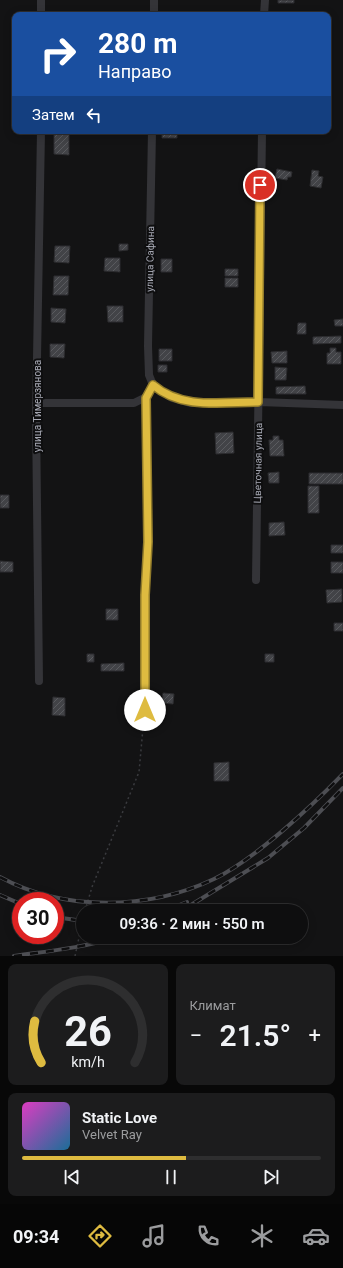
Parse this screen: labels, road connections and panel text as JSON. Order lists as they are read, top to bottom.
{
  "streets": {
    "street": ["улица Сафина", "улица Тимерзянова", "Цветочная улица"]
  },
  "page": {
    "turn": ["280 m", "Направо"],
    "then": "Затем",
    "limit": "30",
    "trip": "09:36 · 2 мин · 550 m",
    "tile": "Климат",
    "heat": ["−", "21.5°", "+"],
    "song": ["Static Love", "Velvet Ray"],
    "tabs": "09:34",
    "gauge": ["26", "km/h"]
  }
}
